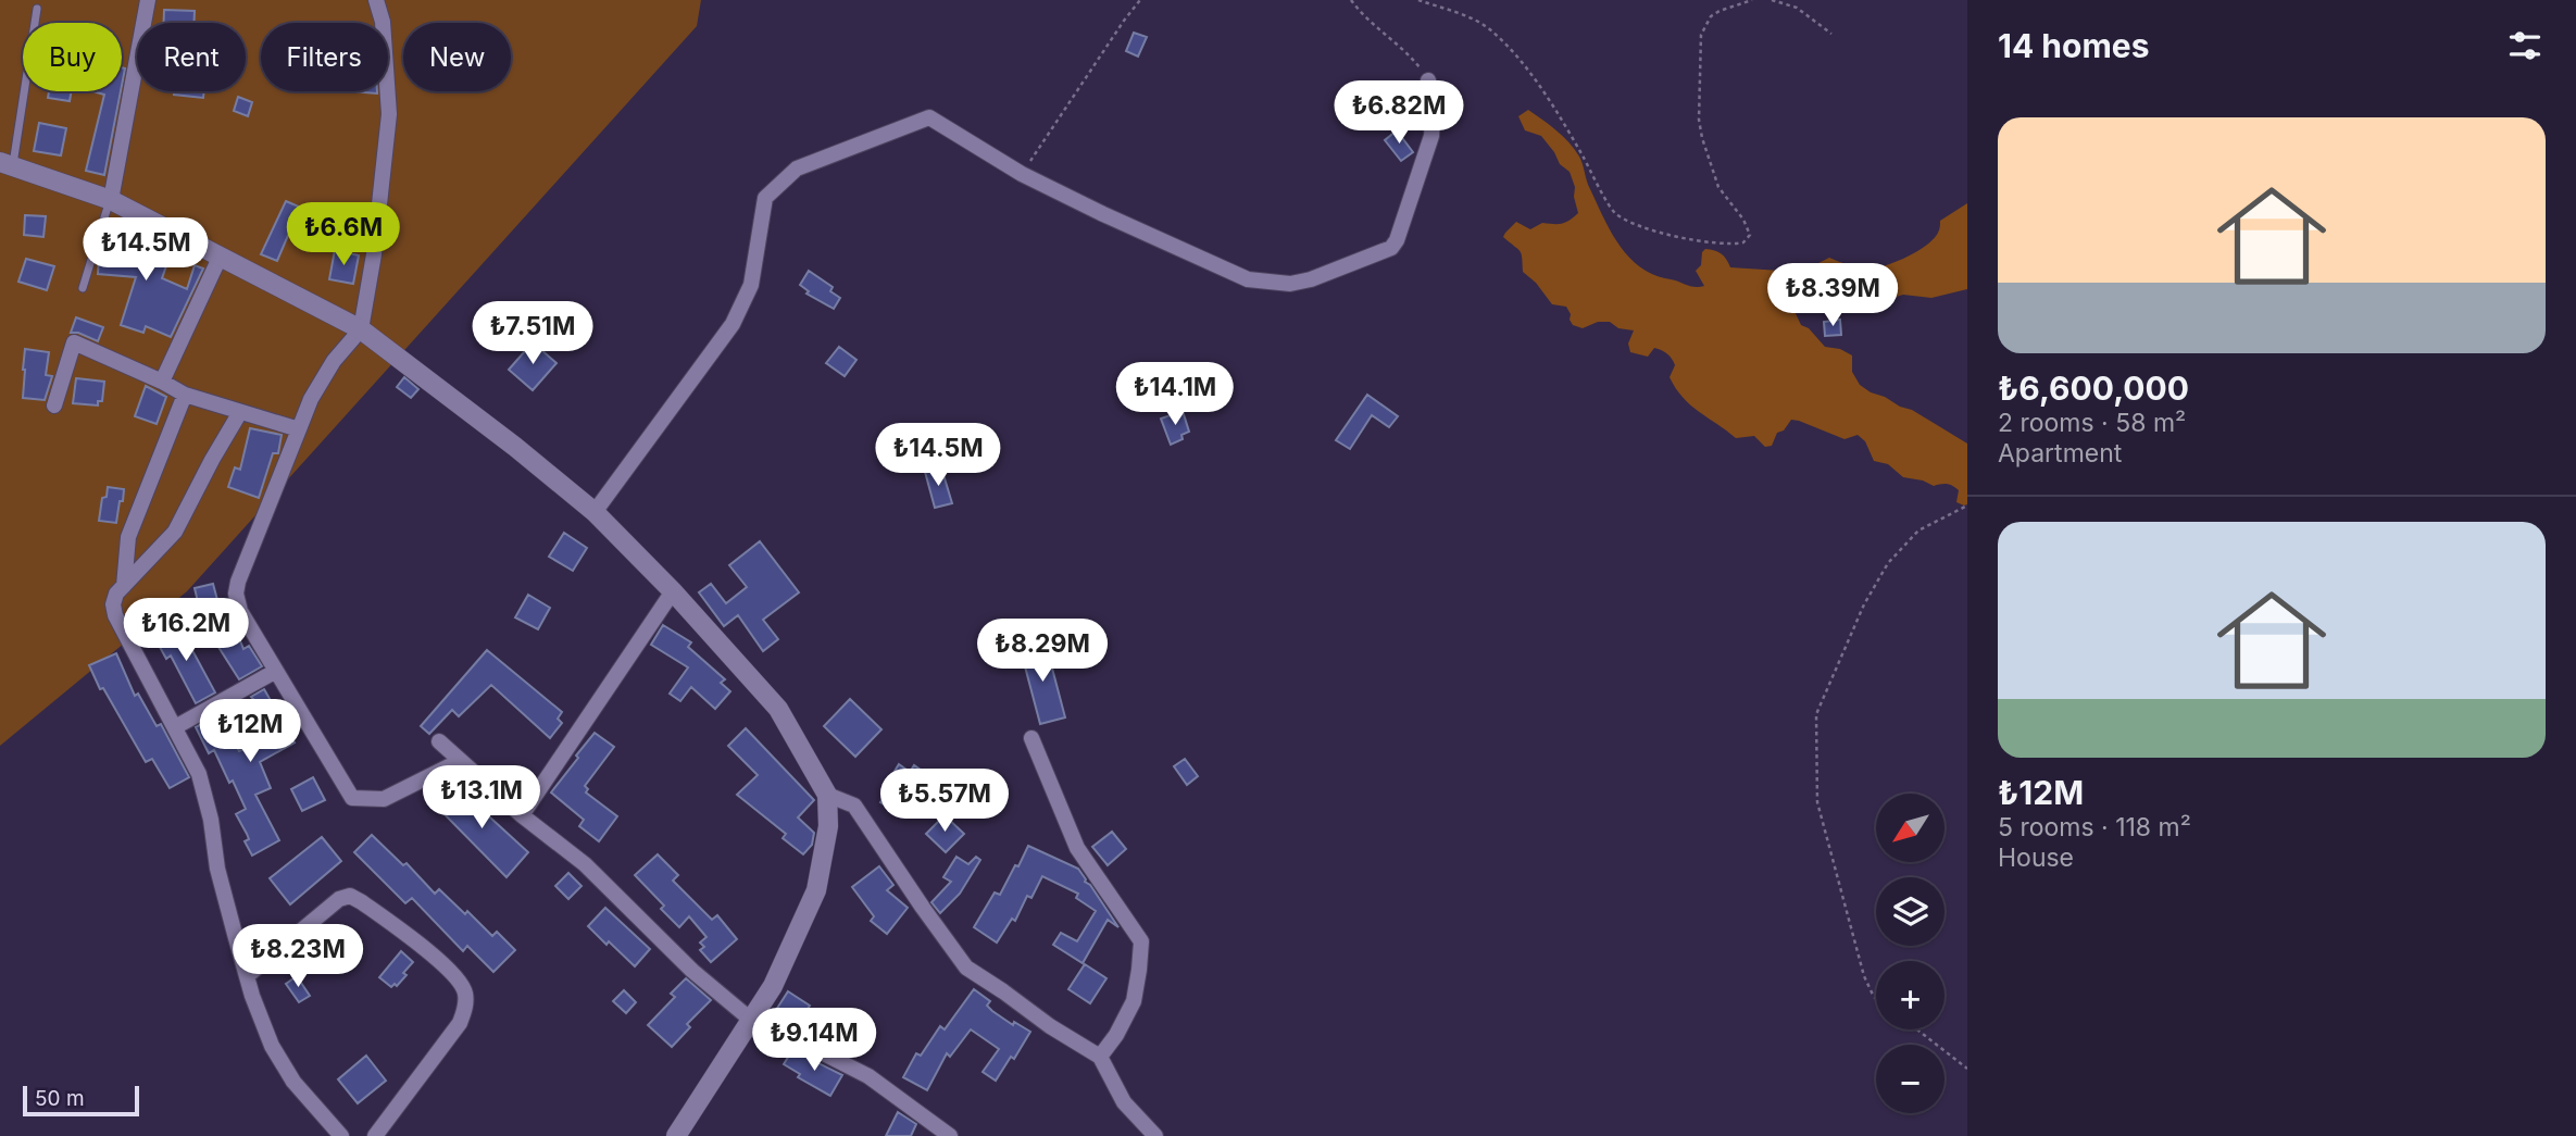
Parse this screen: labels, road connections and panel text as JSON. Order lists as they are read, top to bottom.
{
  "scale_bar": "50 m",
  "north": "bottom left",
  "page": {
    "heading": "14 homes",
    "chip": [
      "Buy",
      "Rent",
      "Filters",
      "New"
    ],
    "price": [
      "₺6.82M",
      "₺6.6M",
      "₺14.5M",
      "₺8.39M",
      "₺7.51M",
      "₺14.1M",
      "₺14.5M",
      "₺16.2M",
      "₺8.29M",
      "₺12M",
      "₺13.1M",
      "₺5.57M",
      "₺8.23M",
      "₺9.14M"
    ],
    "list": [
      {
        "name": "₺6,600,000",
        "note": "2 rooms · 58 m² · Apartment"
      },
      {
        "name": "₺12M",
        "note": "5 rooms · 118 m² · House"
      }
    ],
    "map_buttons": ["+", "−"],
    "scale": "50 m"
  }
}
